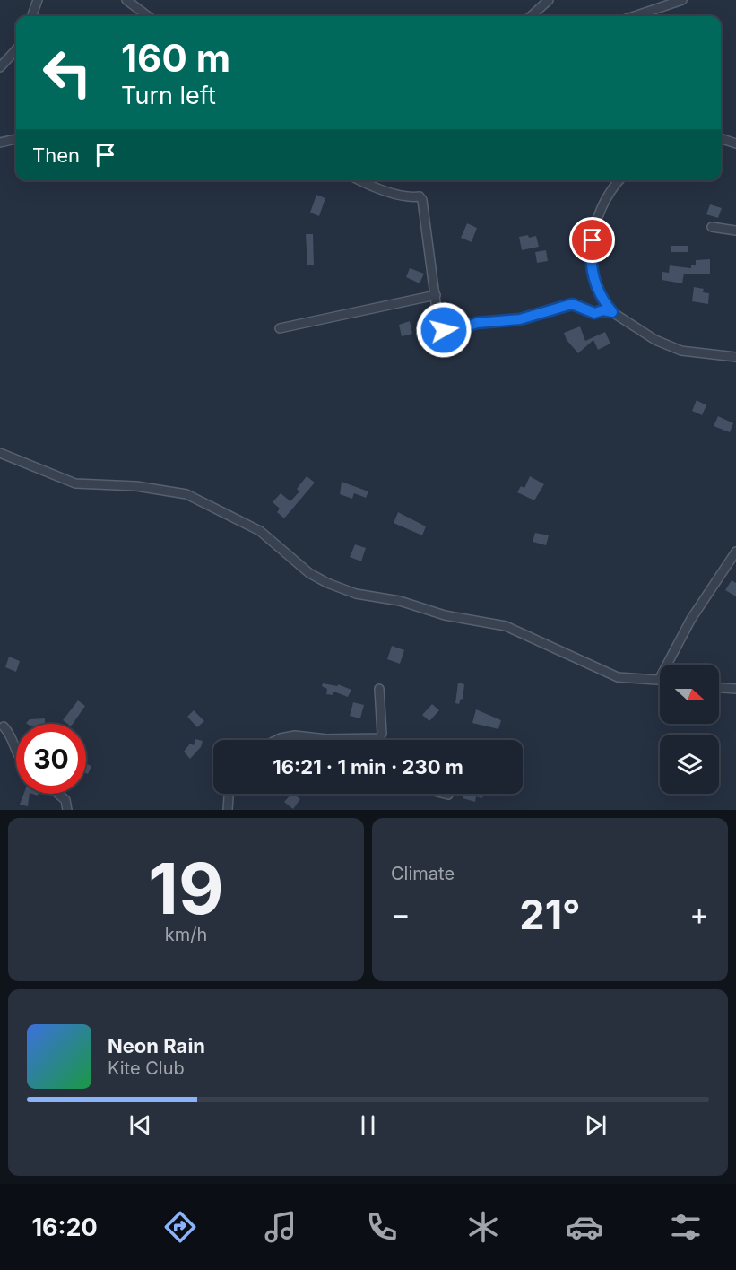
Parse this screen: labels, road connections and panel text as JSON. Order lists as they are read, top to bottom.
{
  "north": "right",
  "page": {
    "turn": ["160 m", "Turn left"],
    "then": "Then",
    "limit": "30",
    "trip": "16:21 · 1 min · 230 m",
    "tile": [
      ["19", "km/h"],
      "Climate"
    ],
    "heat": ["−", "21°", "+"],
    "song": ["Neon Rain", "Kite Club"],
    "tabs": "16:20"
  }
}
